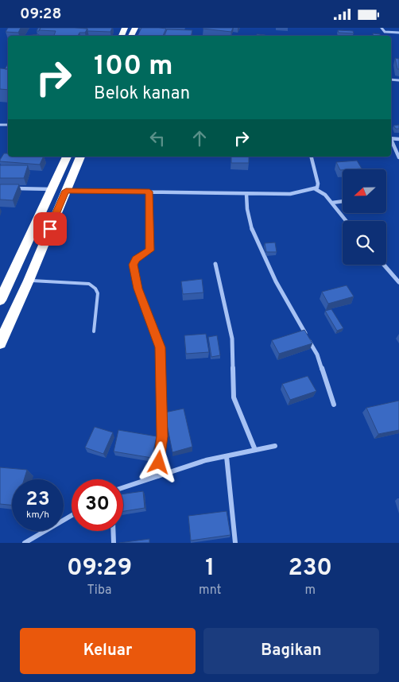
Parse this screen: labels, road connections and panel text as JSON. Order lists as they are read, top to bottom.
{
  "north": "left",
  "page": {
    "status": "09:28",
    "turn": ["100 m", "Belok kanan"],
    "speed": "23 km/h",
    "limit": "30",
    "eta": [
      "09:29",
      "Tiba",
      "1",
      "mnt",
      "230",
      "m"
    ],
    "buttons": ["Keluar", "Bagikan"]
  }
}
